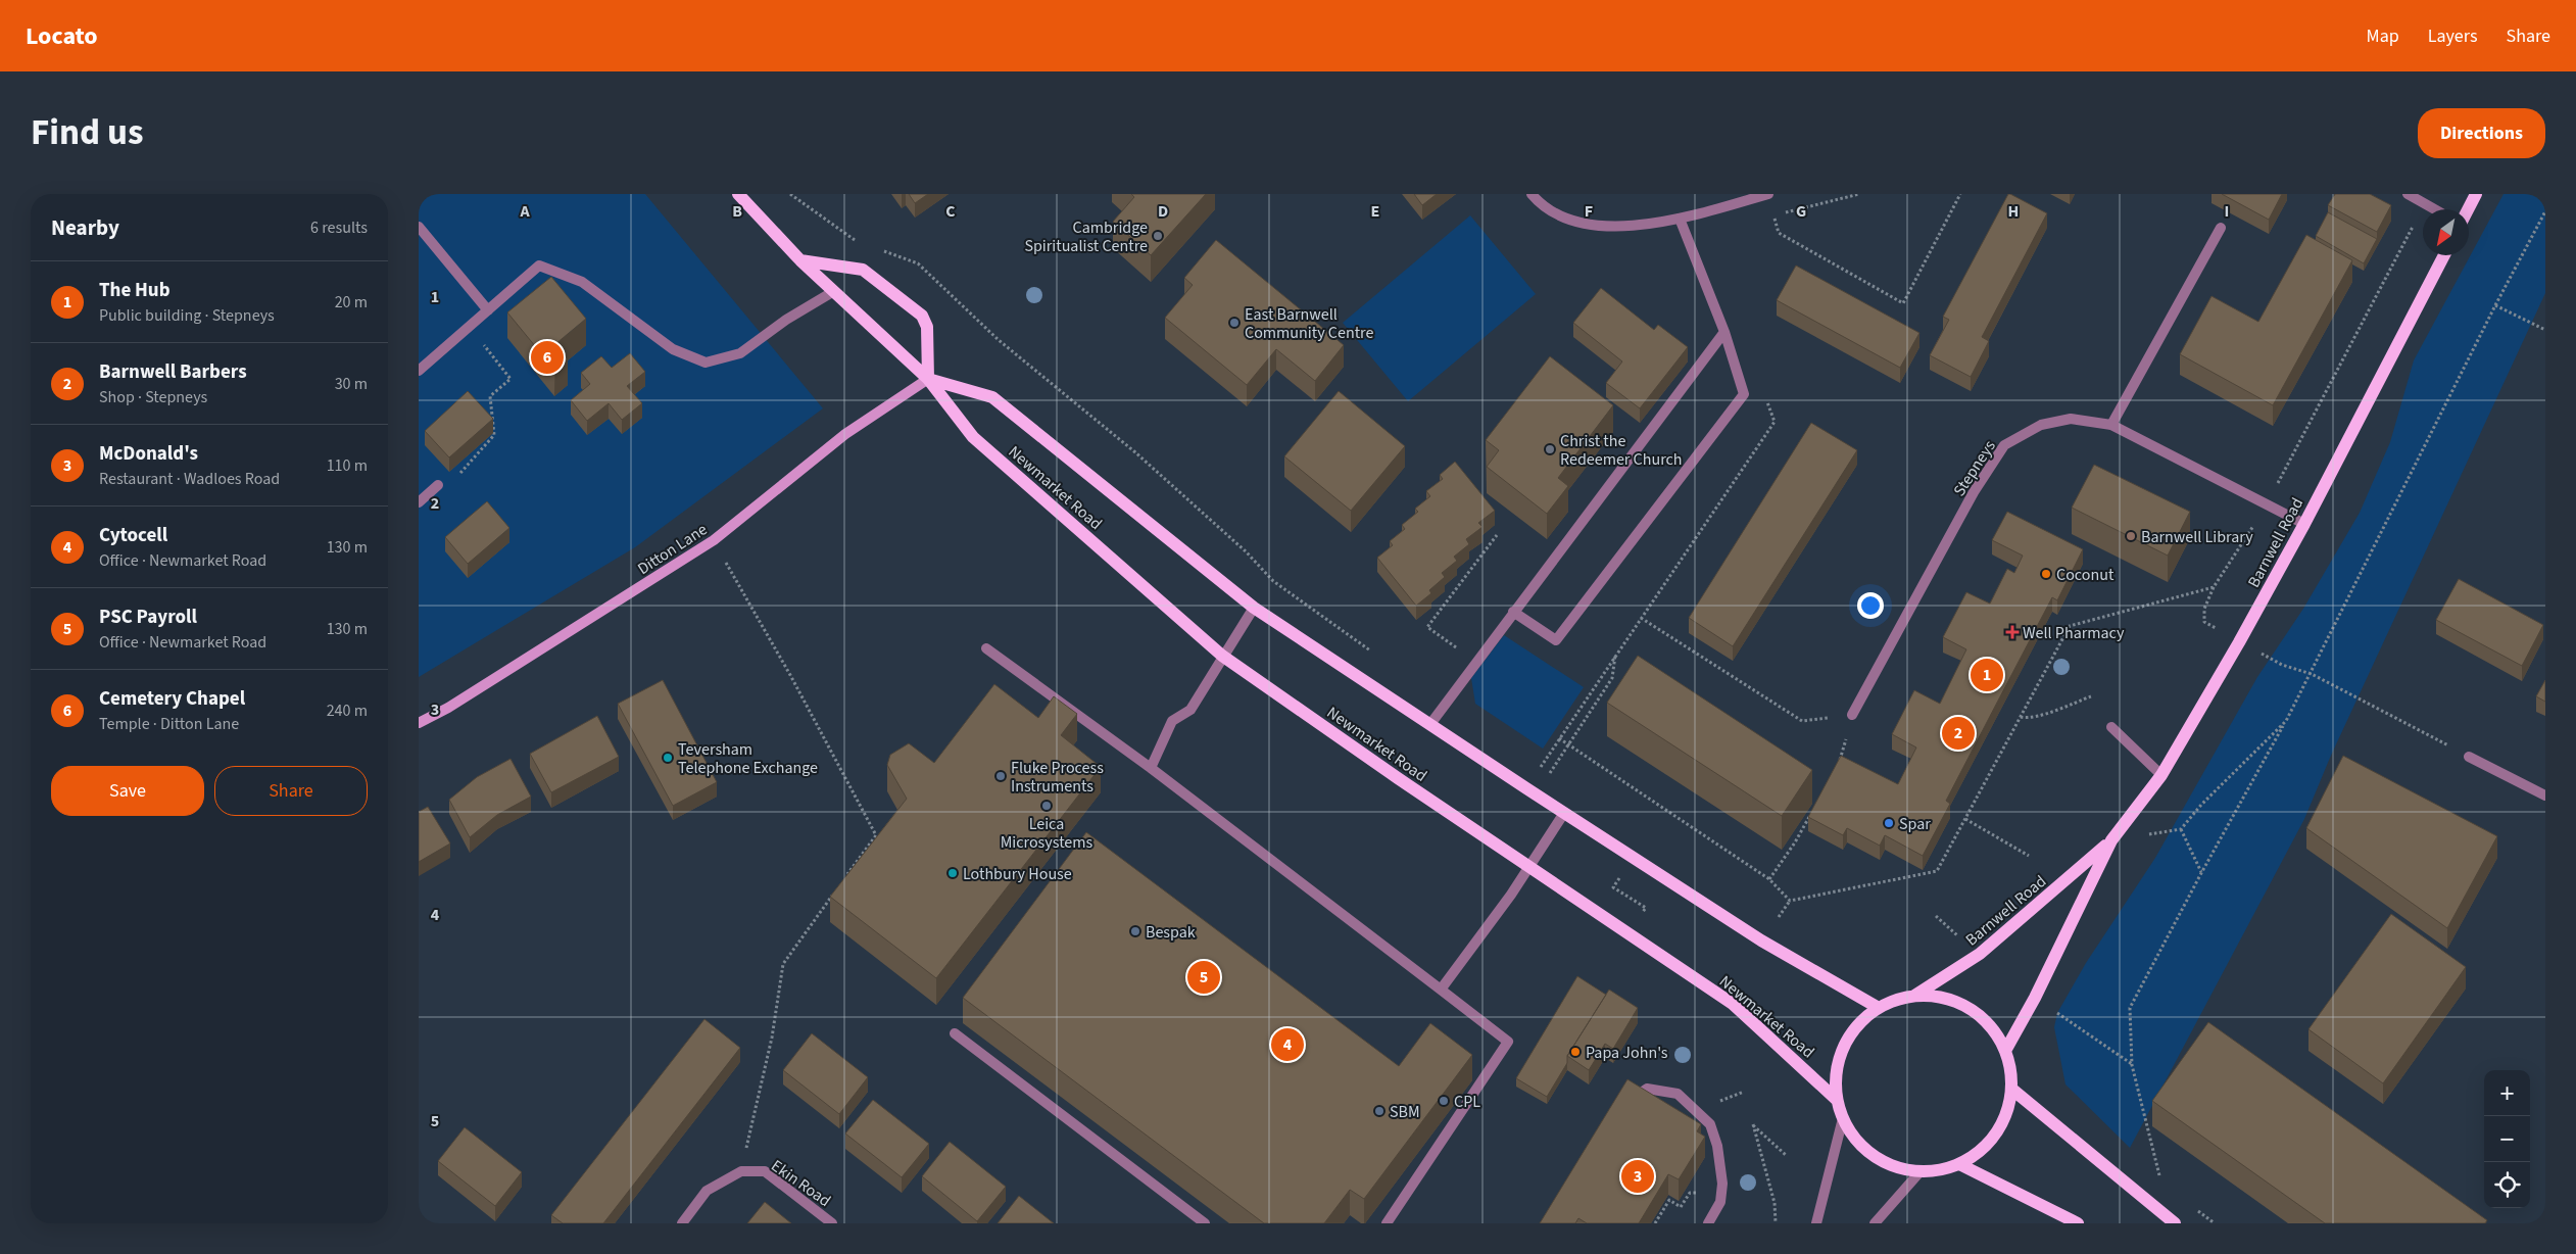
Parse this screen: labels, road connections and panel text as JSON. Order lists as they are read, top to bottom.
{
  "streets": {
    "main road": ["Newmarket Road", "Barnwell Road", "Ditton Lane"],
    "street": ["Stepneys", "Ekin Road"]
  },
  "crossings": [
    ["Stepneys", "Barnwell Road"],
    ["Newmarket Road", "Barnwell Road"],
    ["Newmarket Road", "Ditton Lane"]
  ],
  "places": {
    "other": [
      "Cambridge Spiritualist Centre",
      "East Barnwell Community Centre",
      "Christ the Redeemer Church",
      "Barnwell Library",
      "Coconut",
      "Teversham Telephone Exchange",
      "Fluke Process Instruments",
      "Leica Microsystems",
      "Spar",
      "Lothbury House",
      "Bespak",
      "Papa John's",
      "CPL",
      "SBM"
    ],
    "health": ["Well Pharmacy"]
  },
  "north": "bottom left",
  "page": {
    "header": "Locato",
    "nav": ["Map", "Layers", "Share"],
    "title": "Find us",
    "buttons": [
      "Directions",
      ["Save", "Share"]
    ],
    "heading": ["Nearby", "6 results"],
    "list": [
      {
        "mark": "1",
        "name": "The Hub",
        "note": "Public building · Stepneys",
        "value": "20 m"
      },
      {
        "mark": "2",
        "name": "Barnwell Barbers",
        "note": "Shop · Stepneys",
        "value": "30 m"
      },
      {
        "mark": "3",
        "name": "McDonald's",
        "note": "Restaurant · Wadloes Road",
        "value": "110 m"
      },
      {
        "mark": "4",
        "name": "Cytocell",
        "note": "Office · Newmarket Road",
        "value": "130 m"
      },
      {
        "mark": "5",
        "name": "PSC Payroll",
        "note": "Office · Newmarket Road",
        "value": "130 m"
      },
      {
        "mark": "6",
        "name": "Cemetery Chapel",
        "note": "Temple · Ditton Lane",
        "value": "240 m"
      }
    ],
    "pins": [
      "6",
      "1",
      "2",
      "5",
      "4",
      "3"
    ],
    "map_buttons": ["+", "−"]
  },
  "grid": {
    "columns": [
      "A",
      "B",
      "C",
      "D",
      "E",
      "F",
      "G",
      "H",
      "I"
    ],
    "rows": [
      "1",
      "2",
      "3",
      "4",
      "5"
    ]
  }
}
